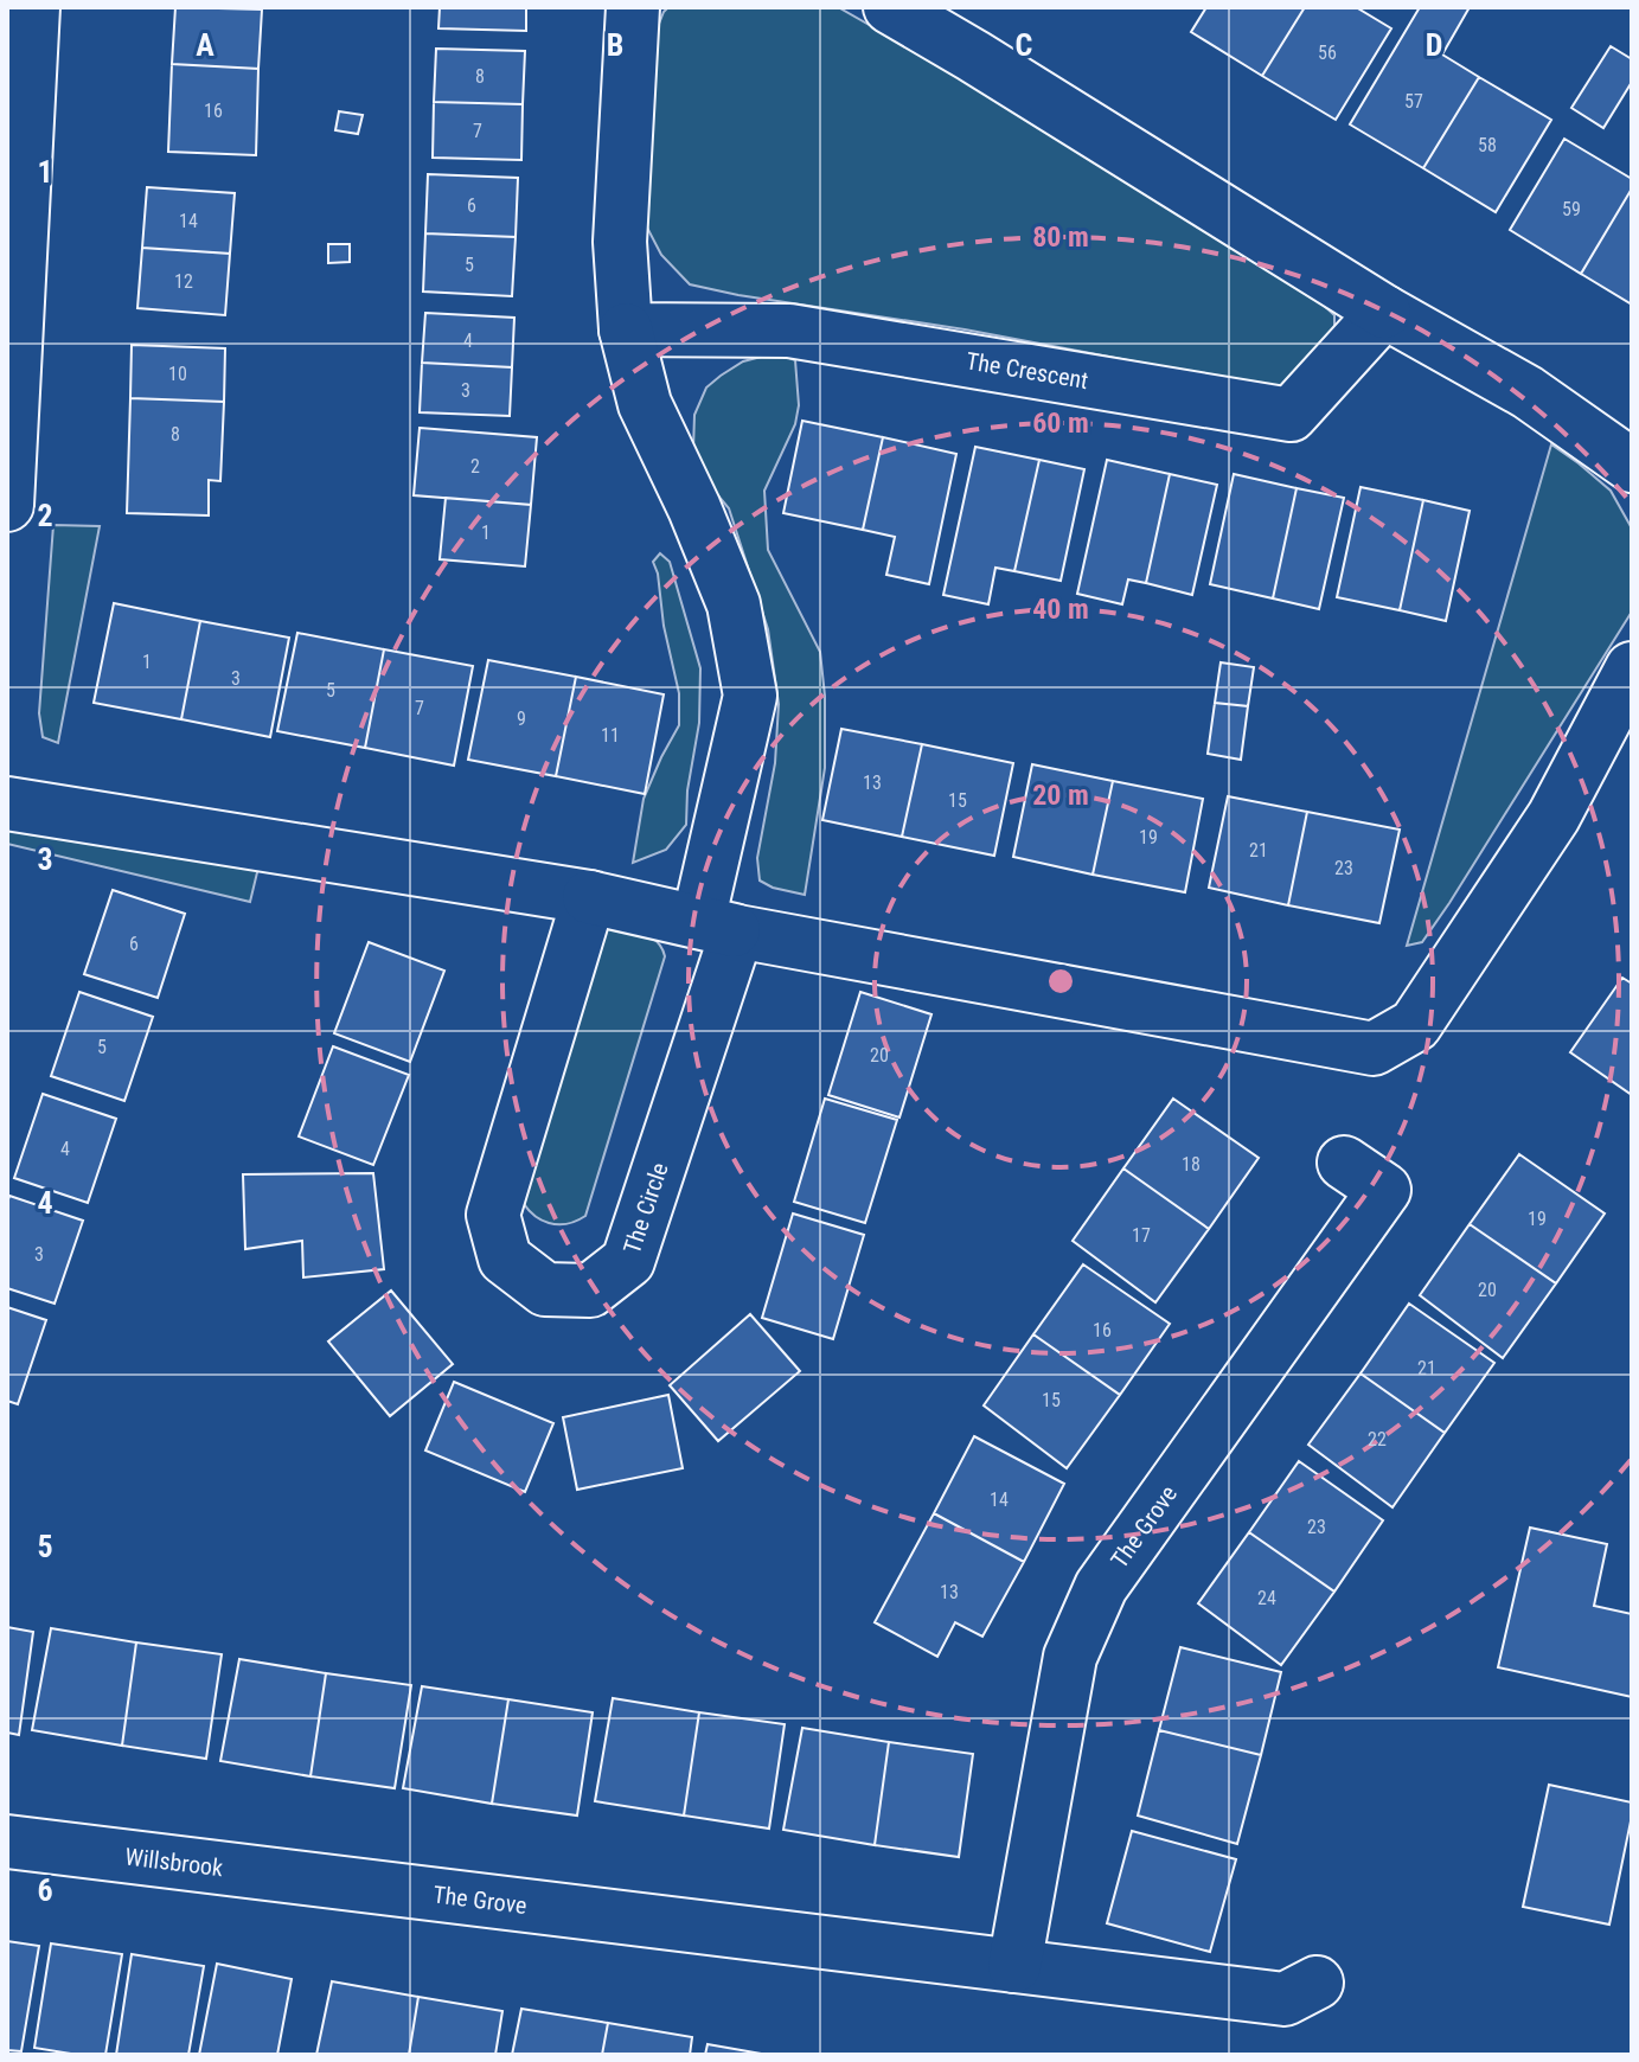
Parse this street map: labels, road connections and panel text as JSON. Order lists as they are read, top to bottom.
{
  "streets": {
    "street": [
      "The Crescent",
      "The Circle",
      "The Grove",
      "Willsbrook"
    ]
  },
  "crossings": [
    ["The Grove", "Willsbrook"]
  ],
  "house_numbers": [
    "56",
    "8",
    "57",
    "16",
    "7",
    "58",
    "6",
    "59",
    "14",
    "5",
    "12",
    "4",
    "10",
    "3",
    "8",
    "2",
    "1",
    "1",
    "3",
    "5",
    "7",
    "9",
    "11",
    "13",
    "15",
    "19",
    "21",
    "23",
    "6",
    "5",
    "20",
    "4",
    "18",
    "19",
    "17",
    "3",
    "20",
    "16",
    "21",
    "15",
    "22",
    "14",
    "23",
    "13",
    "24"
  ],
  "grid": {
    "columns": [
      "A",
      "B",
      "C",
      "D"
    ],
    "rows": [
      "1",
      "2",
      "3",
      "4",
      "5",
      "6"
    ]
  },
  "rings": [
    "80 m",
    "60 m",
    "40 m",
    "20 m"
  ]
}
